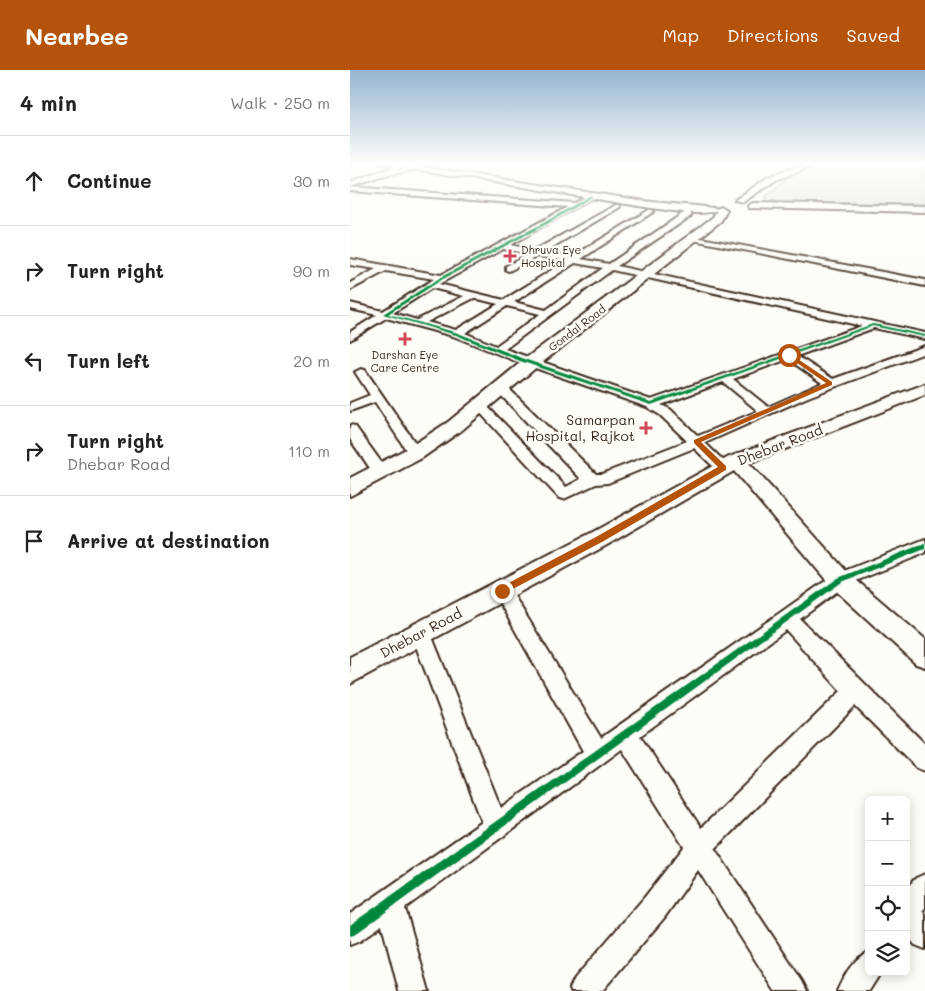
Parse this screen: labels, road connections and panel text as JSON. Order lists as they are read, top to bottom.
{
  "streets": {
    "main road": ["Gondal Road"],
    "street": ["Dhebar Road"]
  },
  "places": {
    "health": ["Dhruva Eye Hospital", "Darshan Eye Care Centre", "Samarpan Hospital, Rajkot"]
  },
  "page": {
    "header": "Nearbee",
    "nav": ["Map", "Directions", "Saved"],
    "heading": ["4 min", "Walk · 250 m"],
    "list": [
      ["Continue", "30 m"],
      ["Turn right", "90 m"],
      ["Turn left", "20 m"],
      ["Turn right", "Dhebar Road", "110 m"],
      "Arrive at destination"
    ],
    "map_buttons": ["+", "−"]
  }
}
